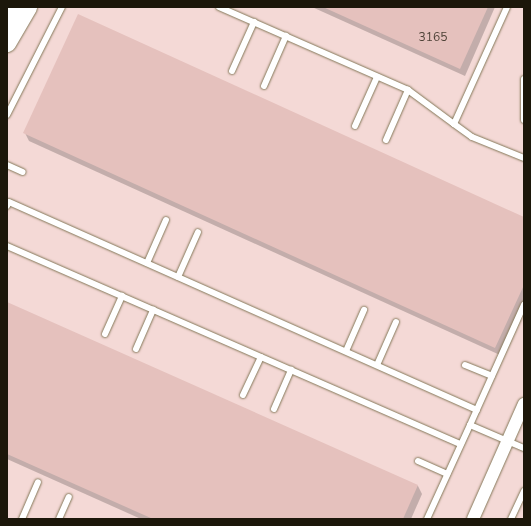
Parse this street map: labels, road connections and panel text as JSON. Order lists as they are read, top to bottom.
{
  "house_numbers": ["3165"]
}
